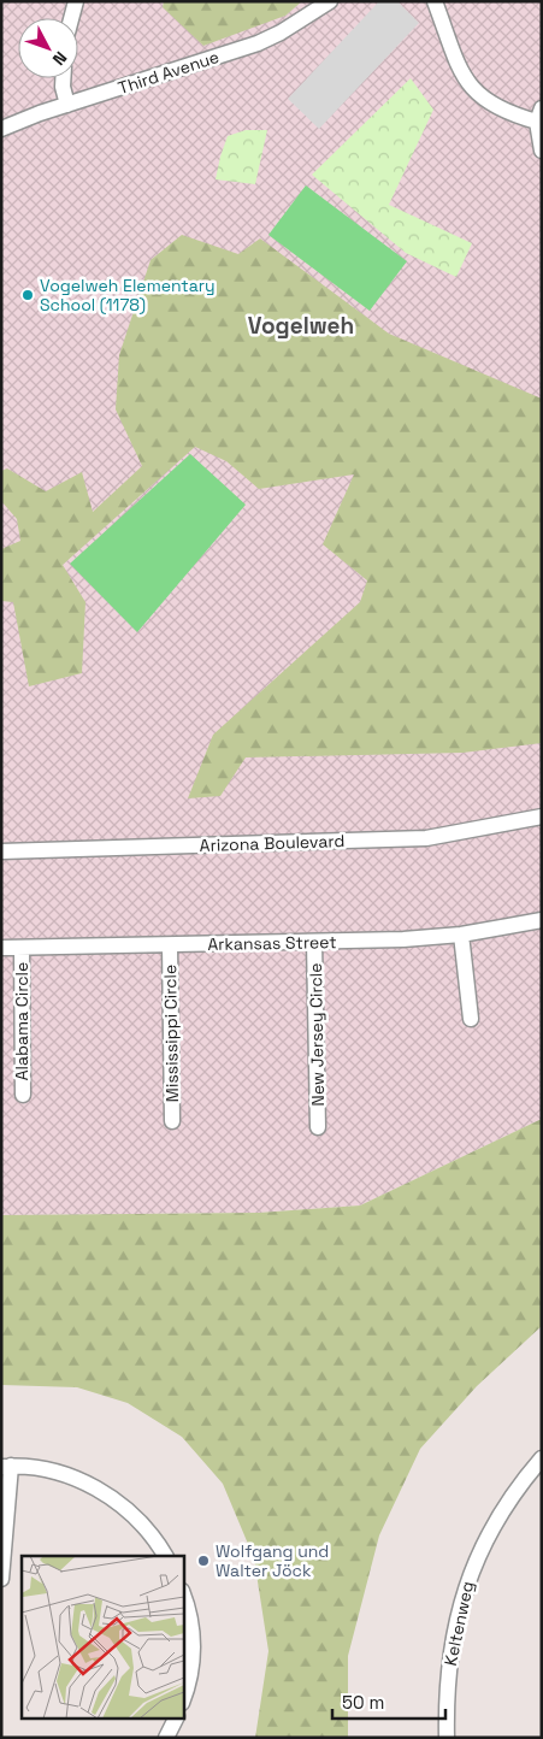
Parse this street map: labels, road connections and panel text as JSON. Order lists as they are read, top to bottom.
{
  "streets": {
    "street": [
      "Third Avenue",
      "Arizona Boulevard",
      "Arkansas Street",
      "Alabama Circle",
      "Mississippi Circle",
      "New Jersey Circle",
      "Keltenweg"
    ]
  },
  "crossings": [
    ["Arkansas Street", "Alabama Circle"],
    ["Arkansas Street", "Mississippi Circle"],
    ["Arkansas Street", "New Jersey Circle"]
  ],
  "districts": ["Vogelweh"],
  "places": ["Vogelweh Elementary School (1178)", "Wolfgang und Walter Jöck"],
  "scale_bar": "50 m",
  "north": "bottom right"
}
